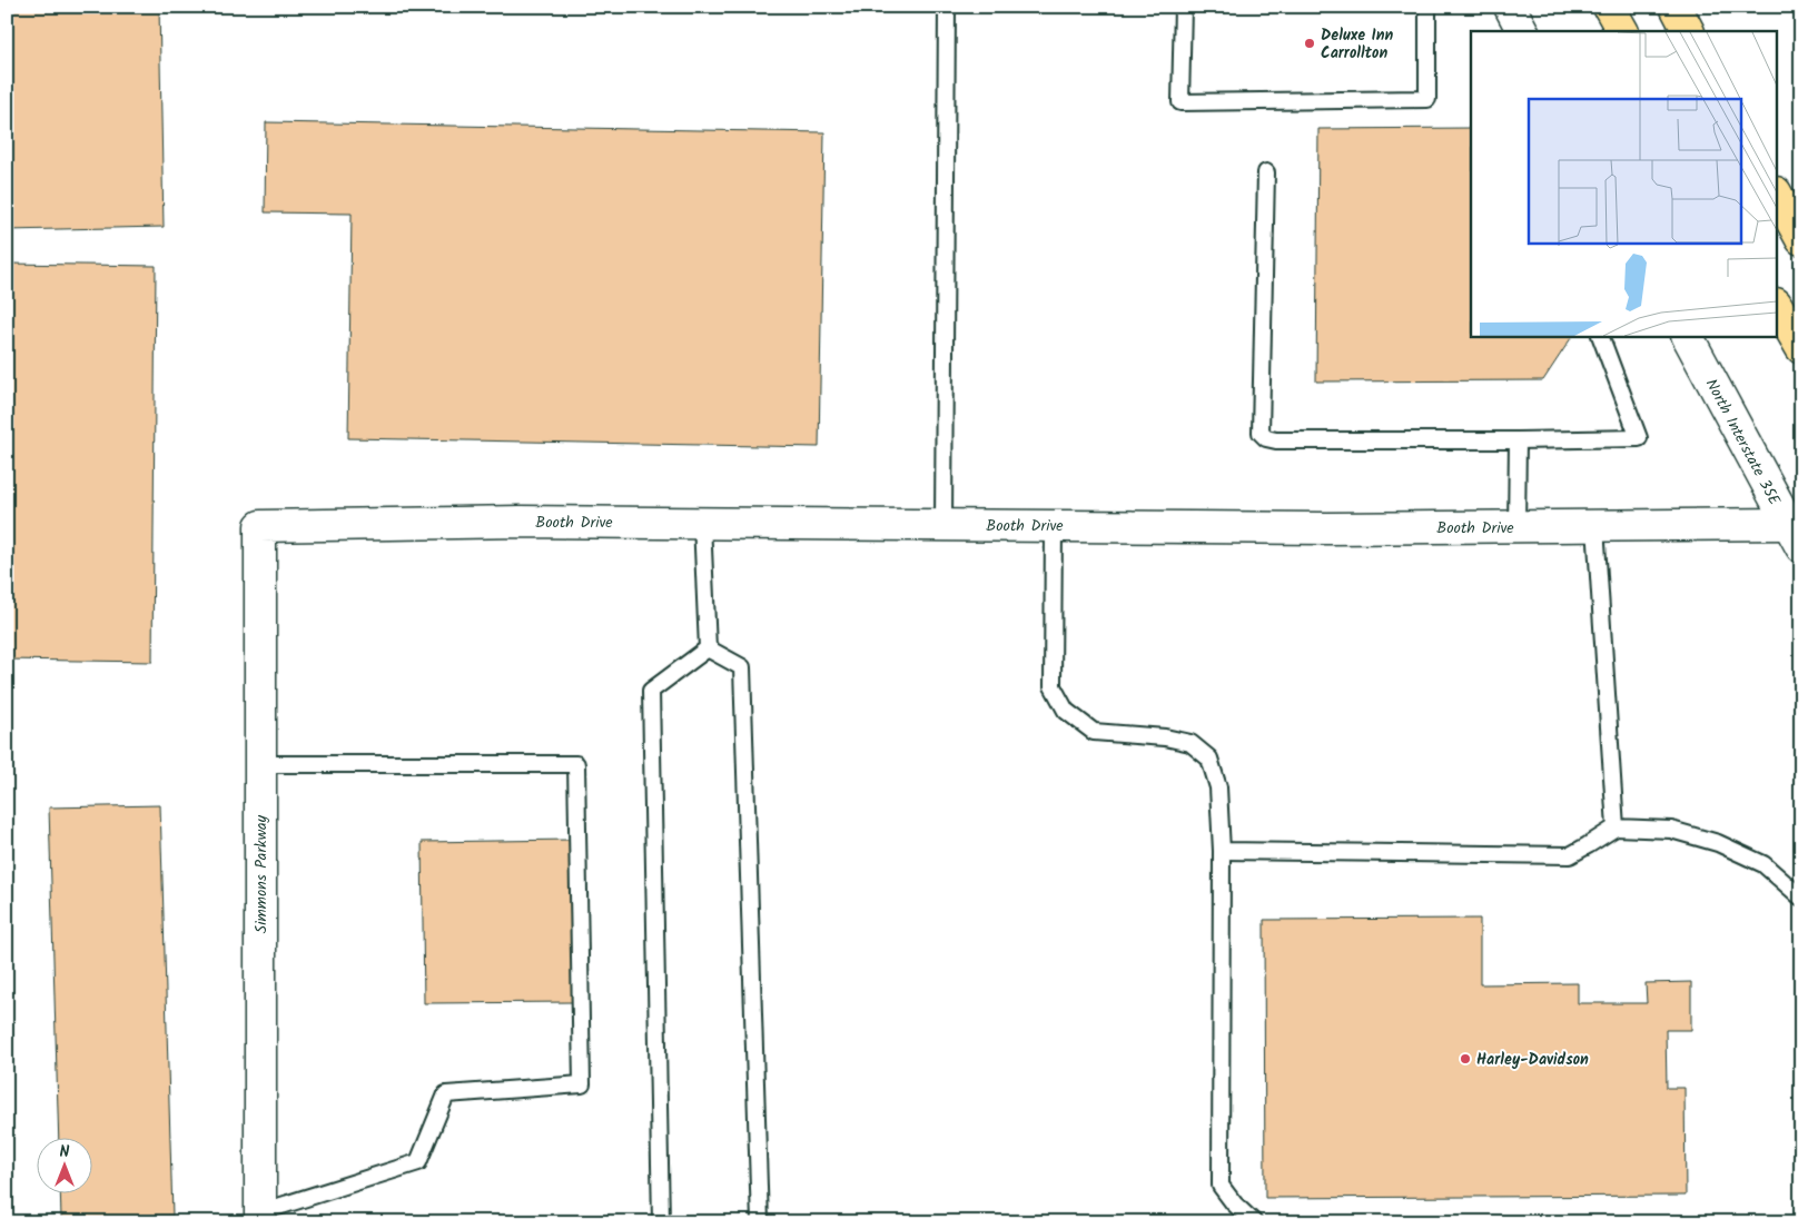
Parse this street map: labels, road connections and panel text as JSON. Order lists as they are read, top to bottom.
{
  "streets": {
    "street": ["North Interstate 35E", "Booth Drive", "Simmons Parkway"]
  },
  "crossings": [
    ["North Interstate 35E", "Booth Drive"],
    ["Booth Drive", "Simmons Parkway"]
  ],
  "places": ["Deluxe Inn Carrollton", "Harley-Davidson"],
  "north": "top"
}
